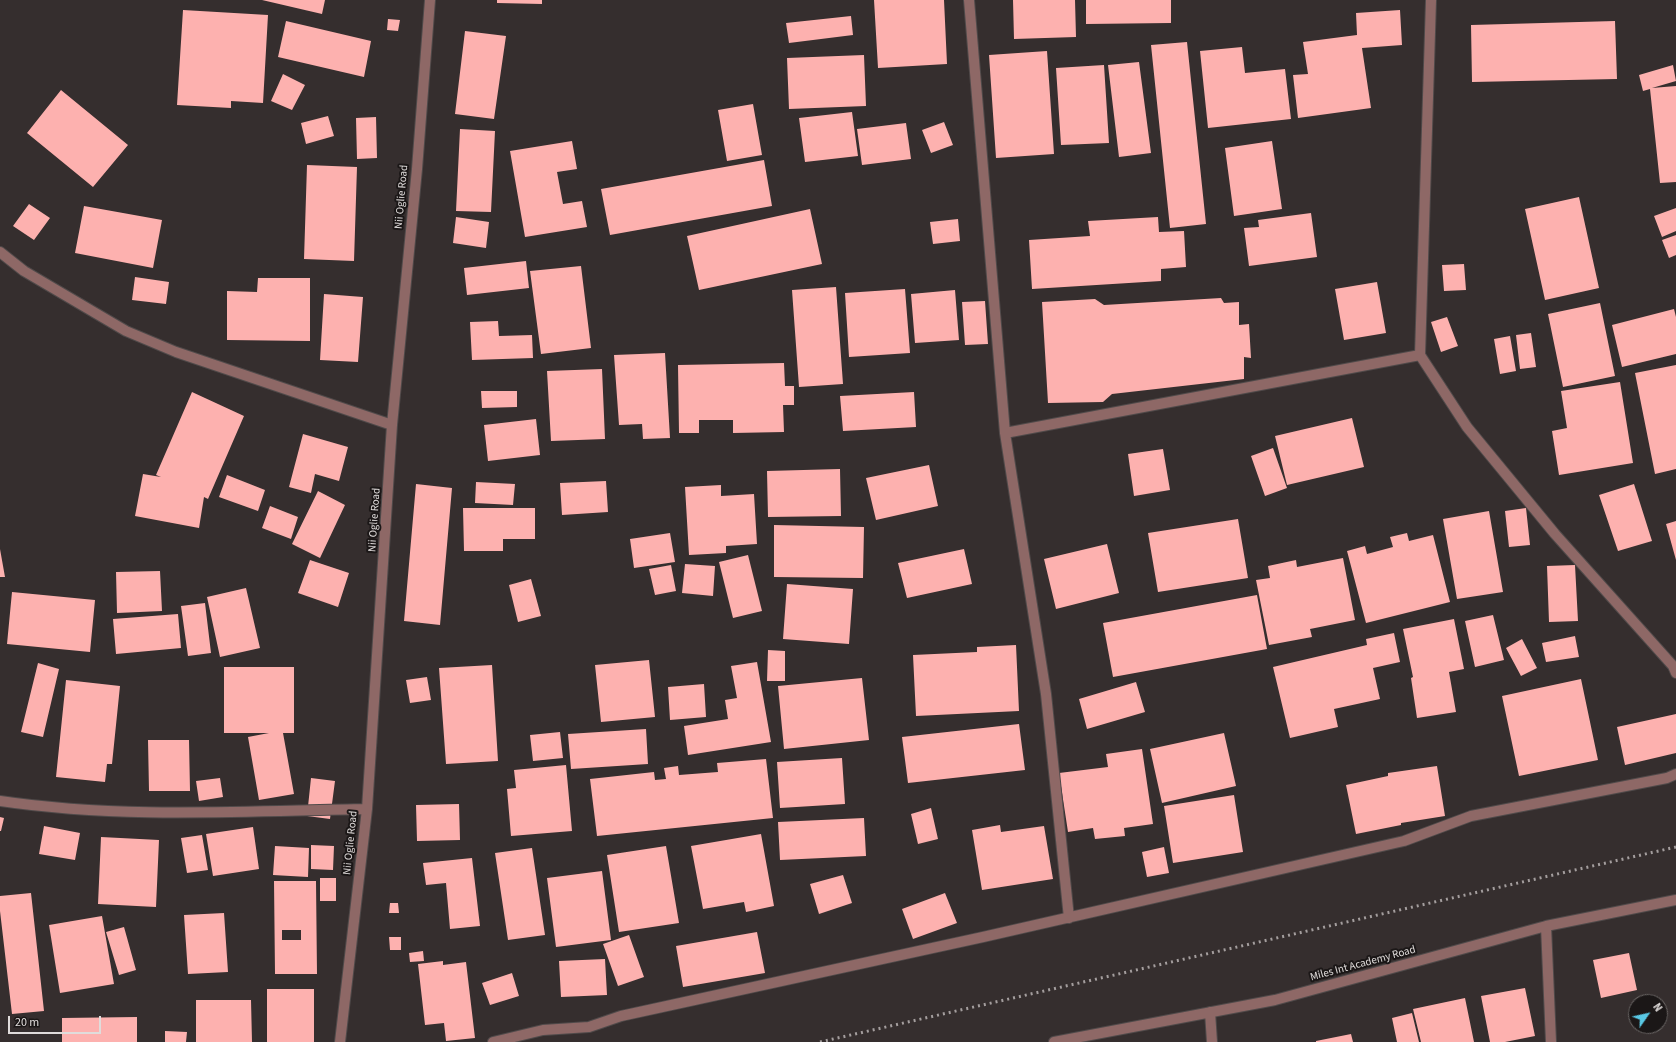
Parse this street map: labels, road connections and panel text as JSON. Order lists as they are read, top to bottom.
{
  "streets": {
    "street": ["Nii Oglie Road", "Miles Int Academy Road"]
  },
  "scale_bar": "20 m",
  "north": "top right"
}
